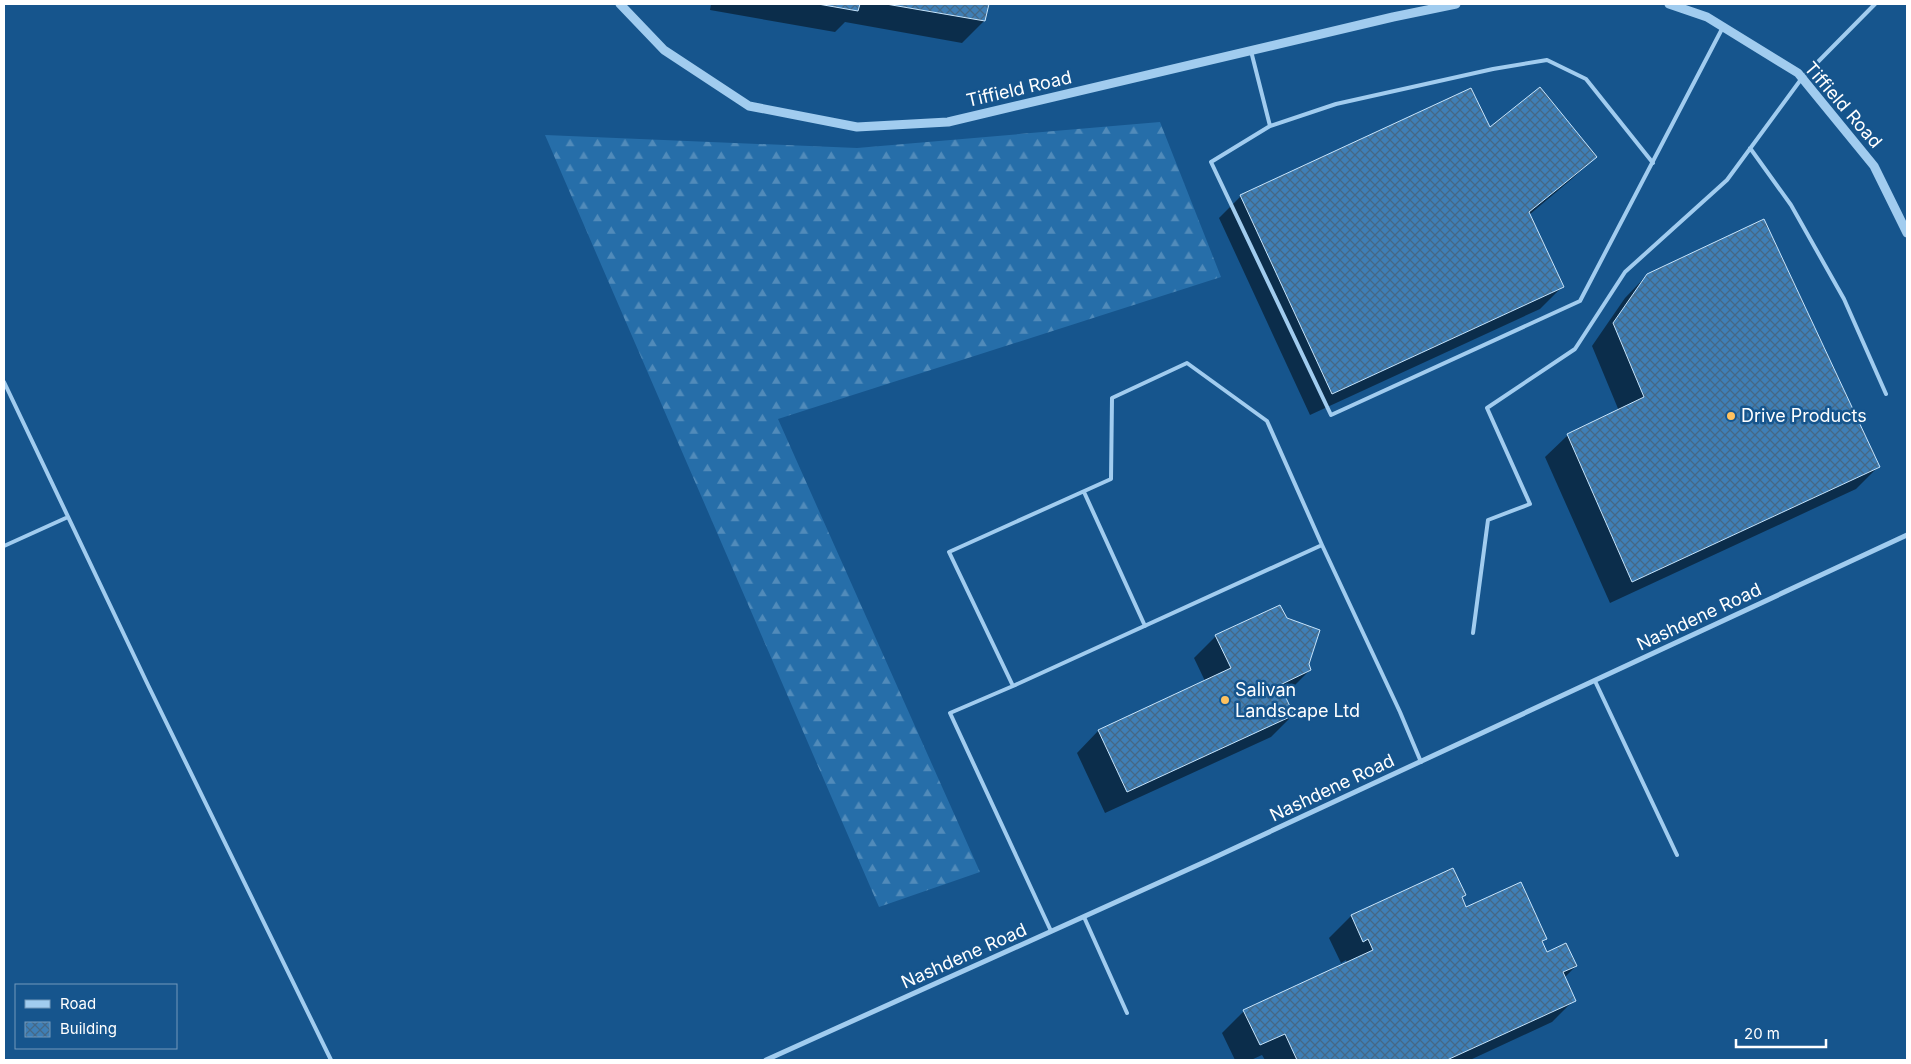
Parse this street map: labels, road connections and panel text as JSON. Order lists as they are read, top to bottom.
{
  "streets": {
    "street": ["Tiffield Road", "Nashdene Road"]
  },
  "places": ["Drive Products", "Salivan Landscape Ltd"],
  "legend": ["Road", "Building"],
  "scale_bar": "20 m"
}
